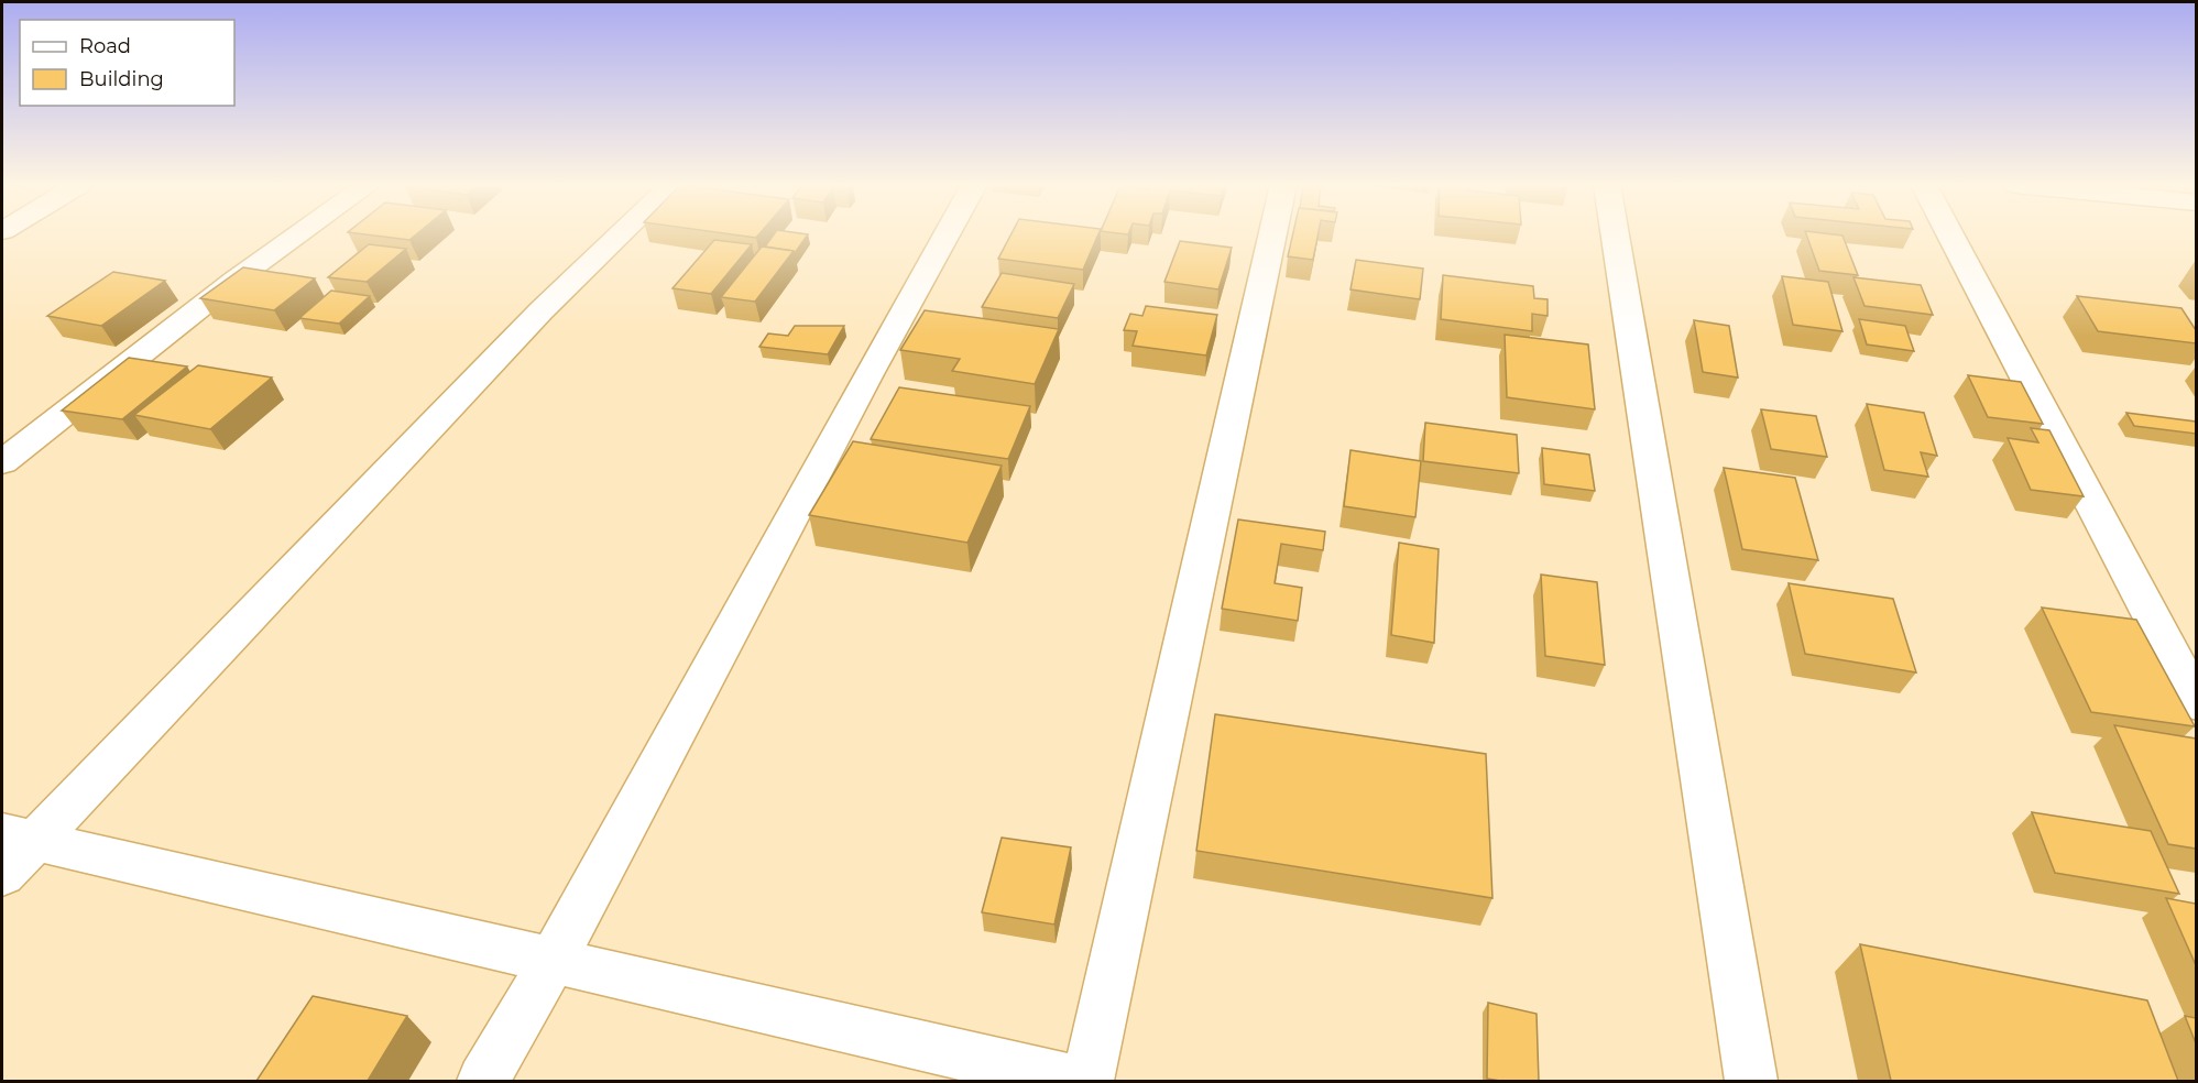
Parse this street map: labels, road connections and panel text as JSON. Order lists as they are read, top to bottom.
{
  "legend": ["Road", "Building"]
}
